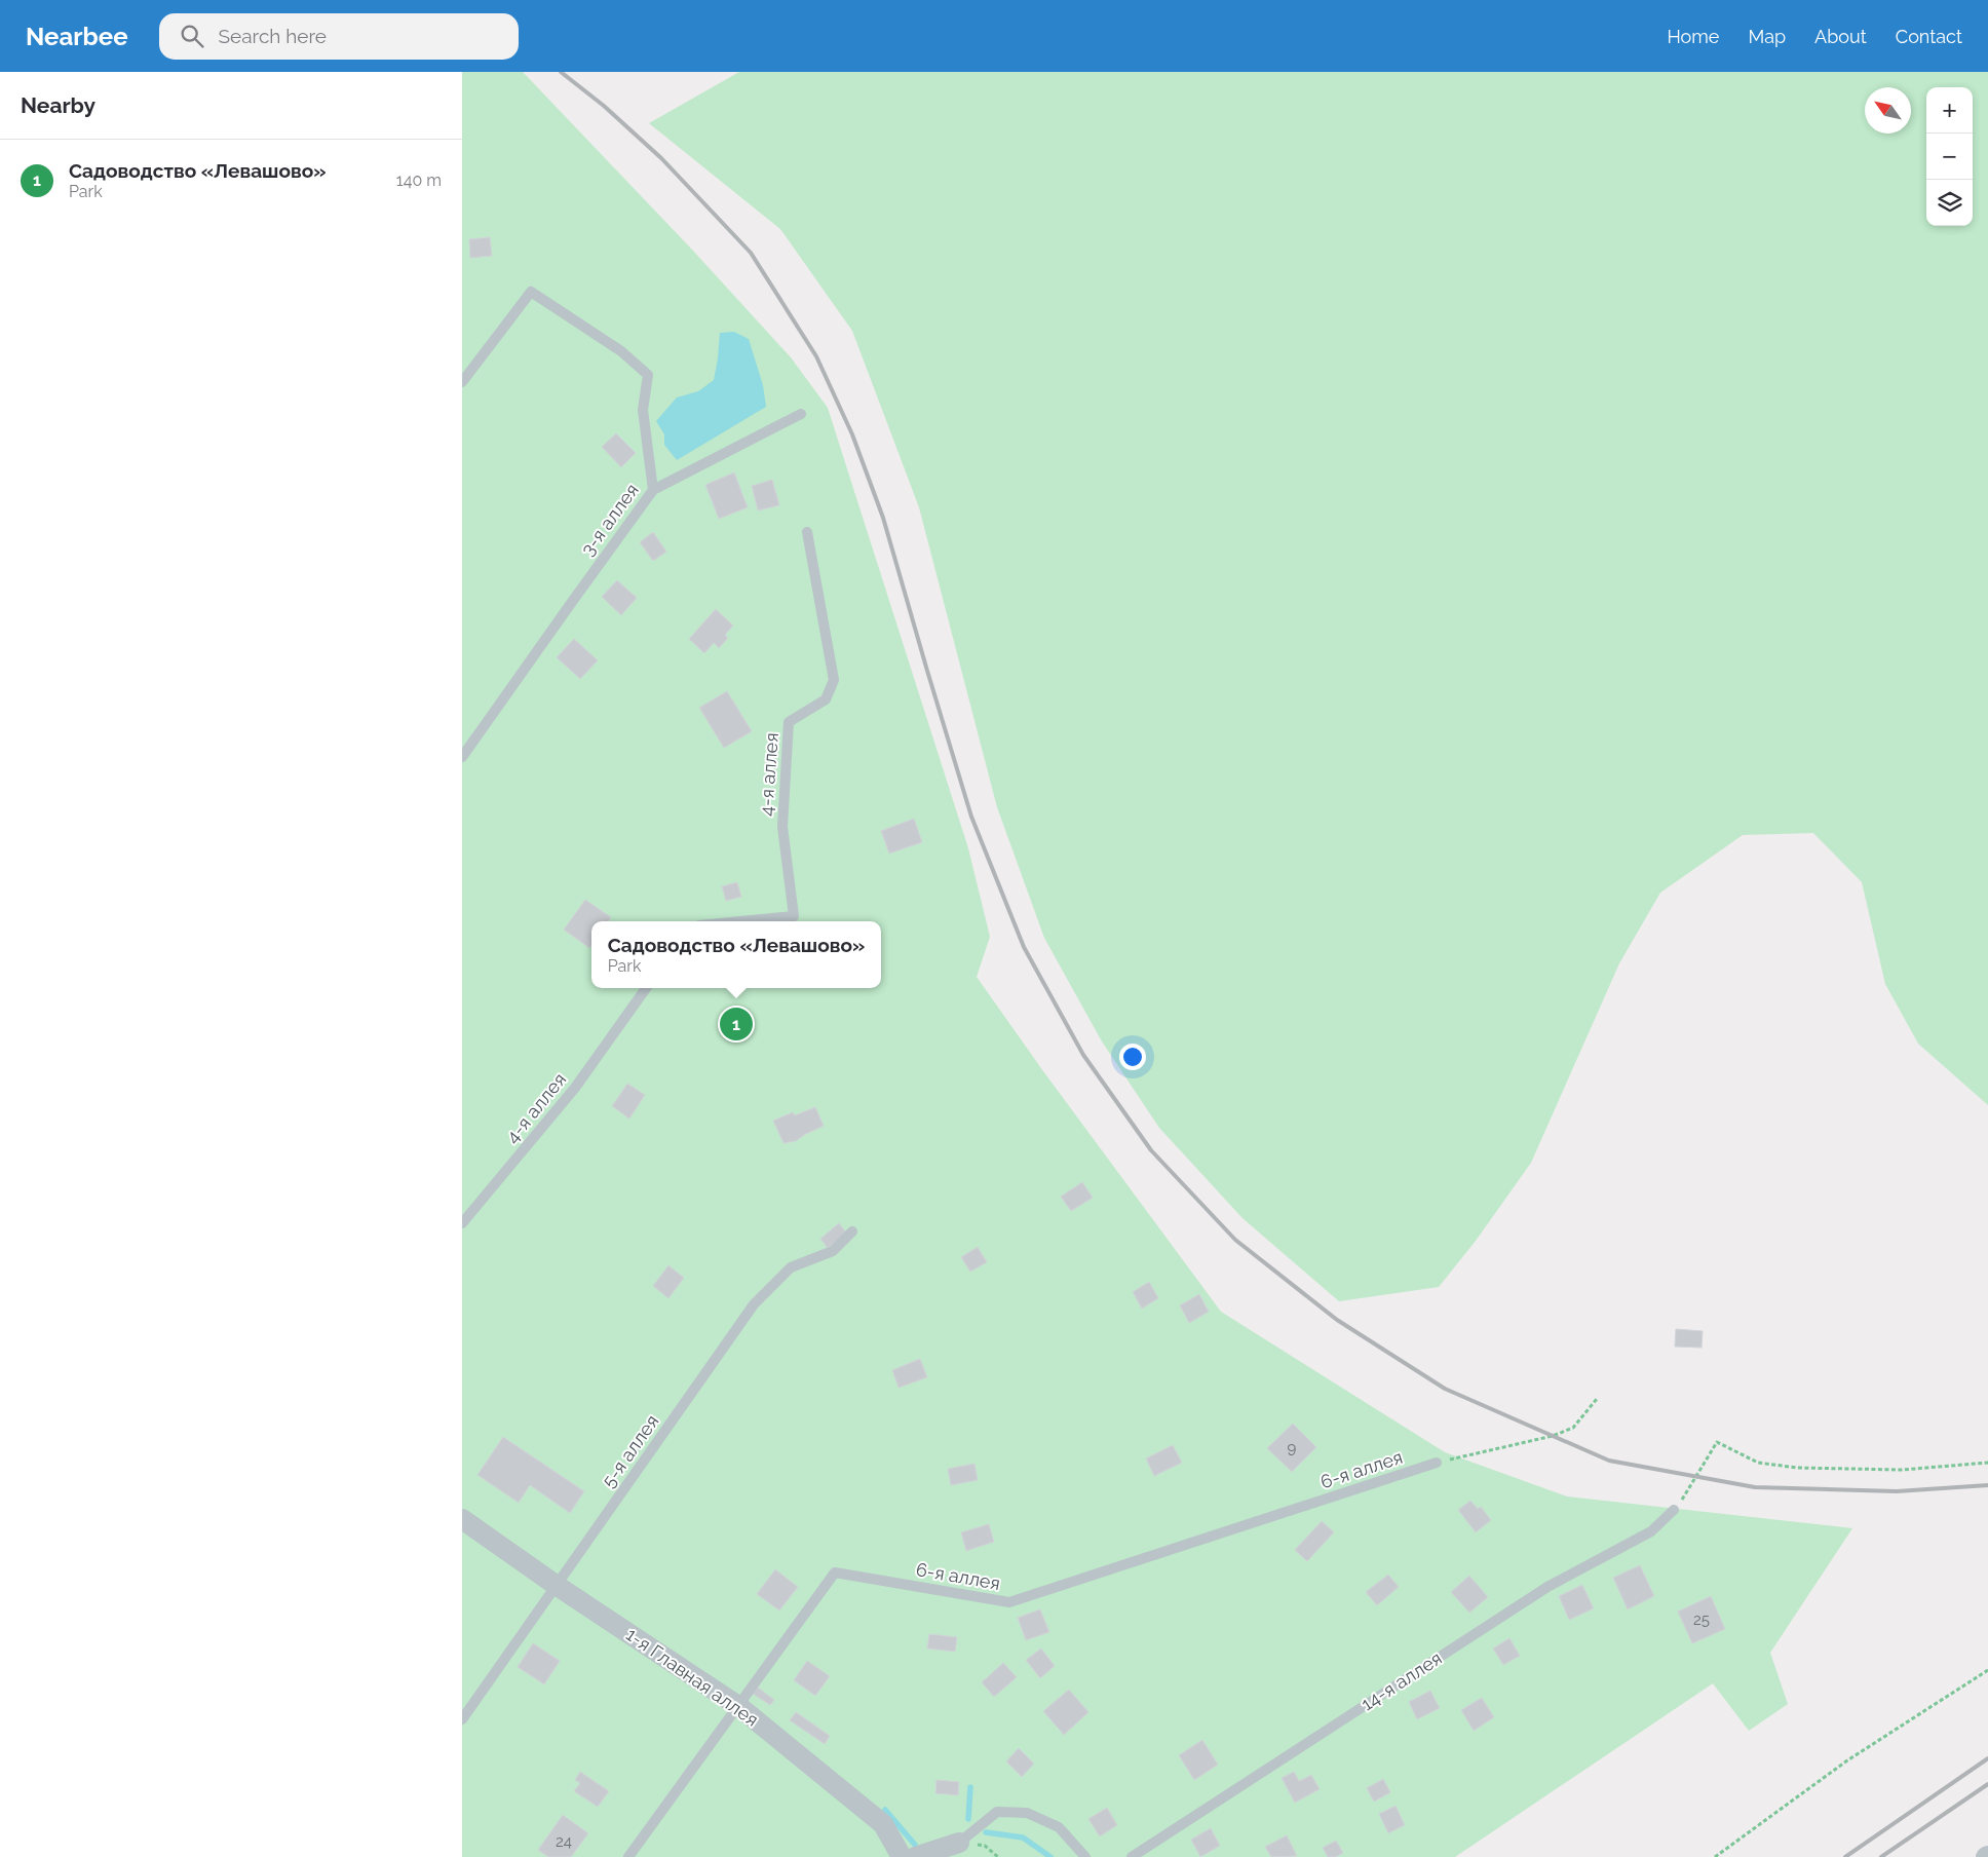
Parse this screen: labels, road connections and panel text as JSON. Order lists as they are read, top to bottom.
{
  "streets": {
    "street": ["1-я Главная аллея"],
    "lane": [
      "3-я аллея",
      "4-я аллея",
      "5-я аллея",
      "6-я аллея",
      "14-я аллея"
    ]
  },
  "crossings": [
    ["5-я аллея", "1-я Главная аллея"],
    ["6-я аллея", "1-я Главная аллея"]
  ],
  "house_numbers": ["9", "25", "24"],
  "north": "top left",
  "page": {
    "header": "Nearbee",
    "search": "Search here",
    "nav": [
      "Home",
      "Map",
      "About",
      "Contact"
    ],
    "heading": "Nearby",
    "map_buttons": ["+", "−"],
    "list": [
      {
        "mark": "1",
        "name": "Садоводство «Левашово»",
        "note": "Park",
        "value": "140 m"
      }
    ],
    "popup": ["Садоводство «Левашово»", "Park"],
    "pins": "1"
  }
}
